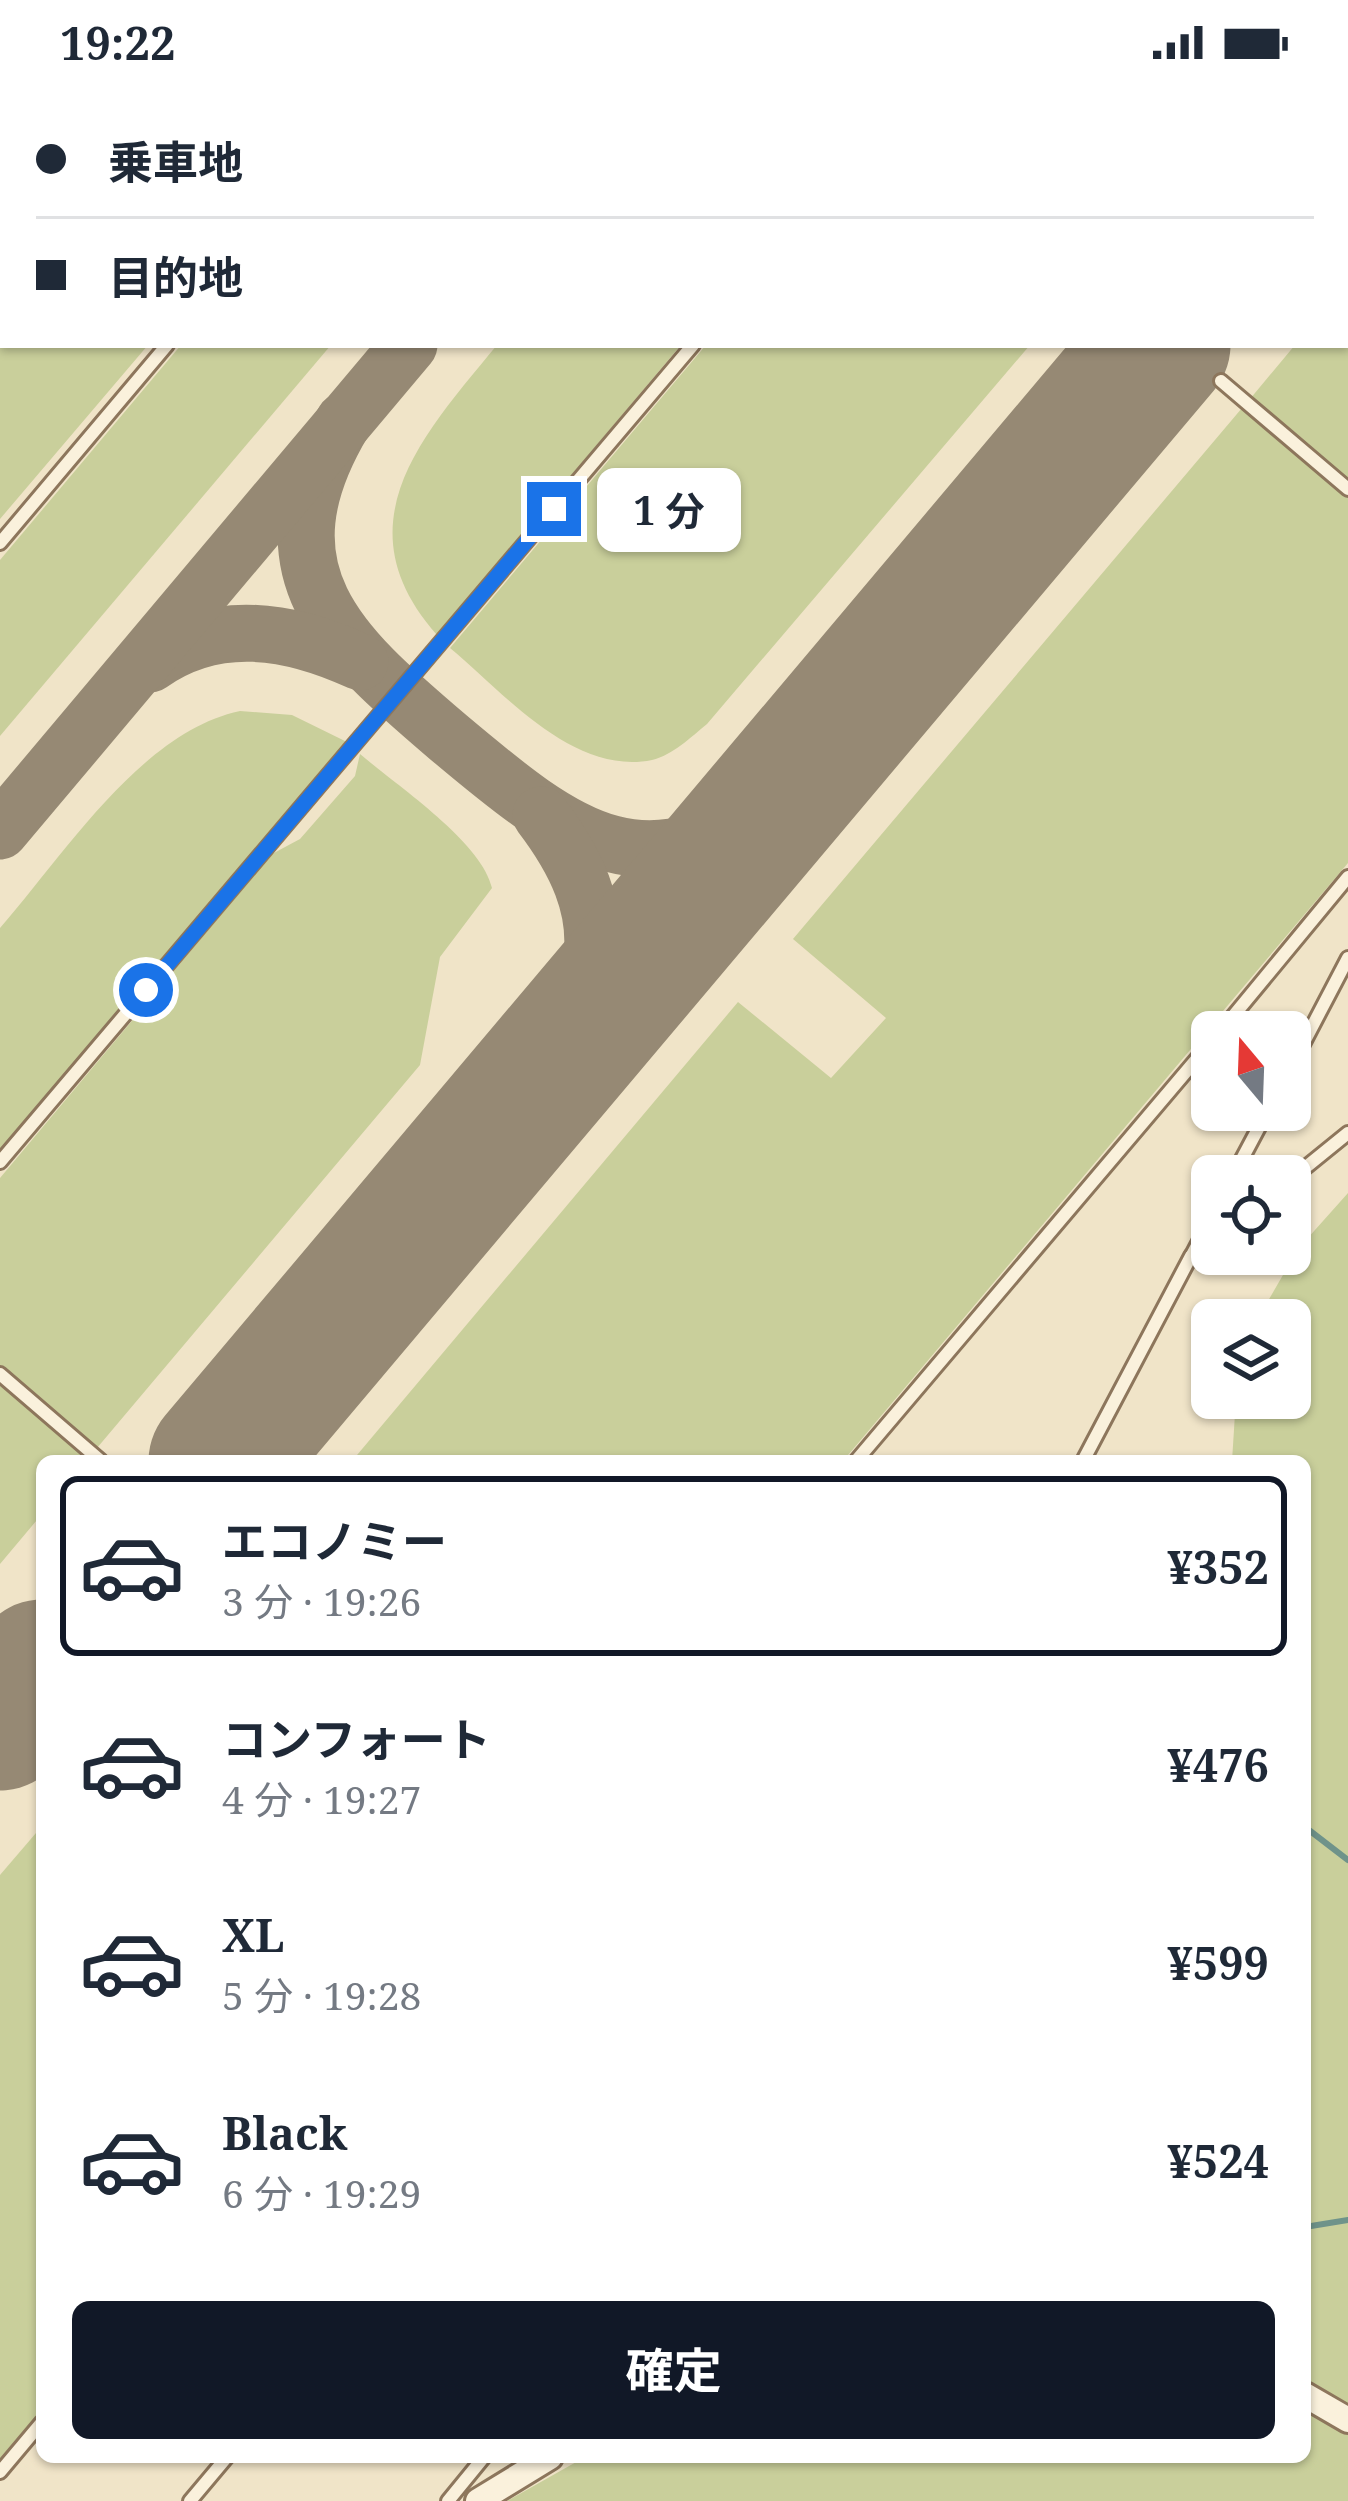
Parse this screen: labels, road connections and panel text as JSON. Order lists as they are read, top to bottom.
{
  "north": "top",
  "page": {
    "status": "19:22",
    "banner": ["乗車地", "目的地"],
    "bubble": "1 分",
    "list": [
      {
        "name": "エコノミー",
        "note": "3 分 · 19:26",
        "value": "¥352"
      },
      {
        "name": "コンフォート",
        "note": "4 分 · 19:27",
        "value": "¥476"
      },
      {
        "name": "XL",
        "note": "5 分 · 19:28",
        "value": "¥599"
      },
      {
        "name": "Black",
        "note": "6 分 · 19:29",
        "value": "¥524"
      }
    ],
    "buttons": "確定"
  }
}
